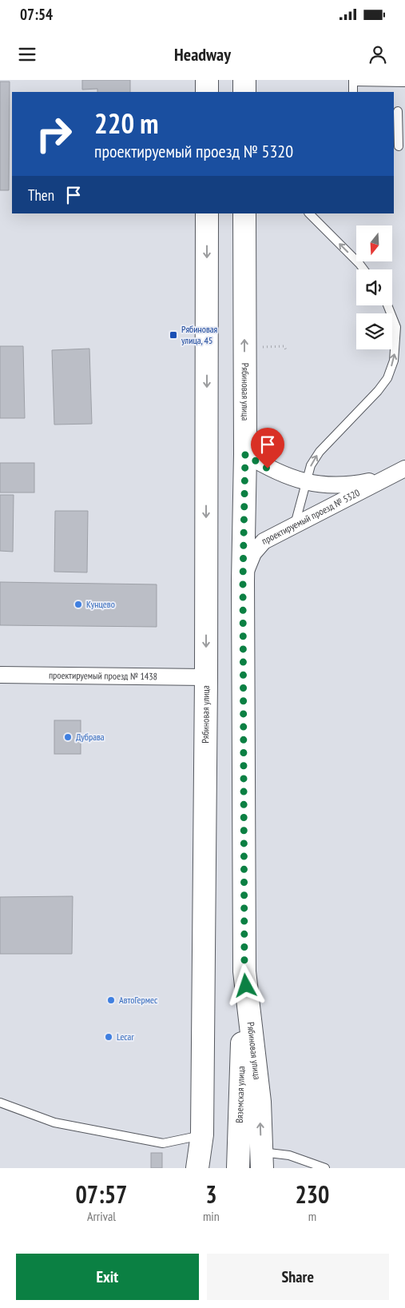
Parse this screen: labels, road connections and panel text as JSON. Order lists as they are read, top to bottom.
{
  "streets": {
    "main road": ["Рябиновая улица", "Вяземская улица"],
    "street": ["проектируемый проезд № 5320", "проектируемый проезд № 1438"]
  },
  "crossings": [
    ["Рябиновая улица", "проектируемый проезд № 5320"],
    ["Рябиновая улица", "проектируемый проезд № 1438"],
    ["Рябиновая улица", "Вяземская улица"]
  ],
  "places": {
    "transit": ["Рябиновая улица, 45"],
    "other": [
      "Кунцево",
      "Дубрава",
      "АвтоГермес",
      "Lecar"
    ]
  },
  "north": "bottom",
  "page": {
    "status": "07:54",
    "header": "Headway",
    "turn": ["220 m", "проектируемый проезд № 5320"],
    "then": "Then",
    "eta": [
      "07:57",
      "Arrival",
      "3",
      "min",
      "230",
      "m"
    ],
    "buttons": ["Exit", "Share"]
  }
}
